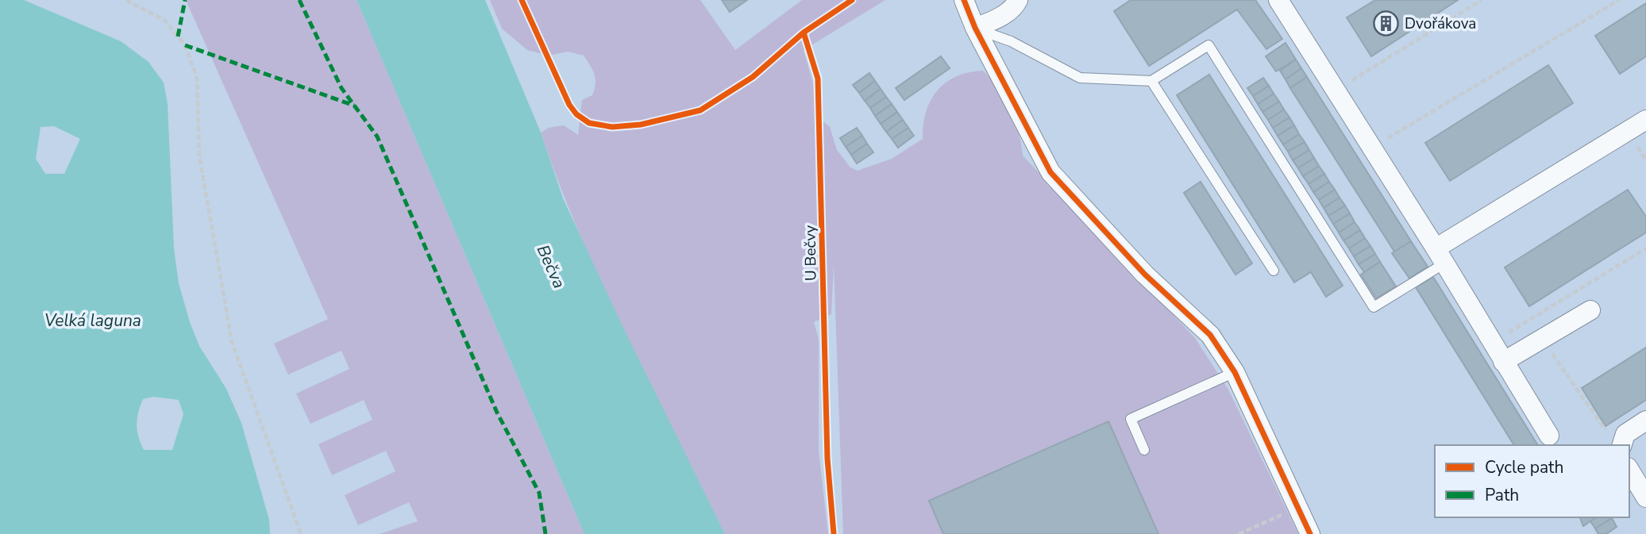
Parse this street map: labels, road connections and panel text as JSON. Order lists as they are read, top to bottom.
{
  "streets": {
    "cycle path": ["U Bečvy"]
  },
  "water": ["Bečva", "Velká laguna"],
  "places": {
    "building": ["Dvořákova"]
  },
  "legend": ["Cycle path", "Path"]
}
